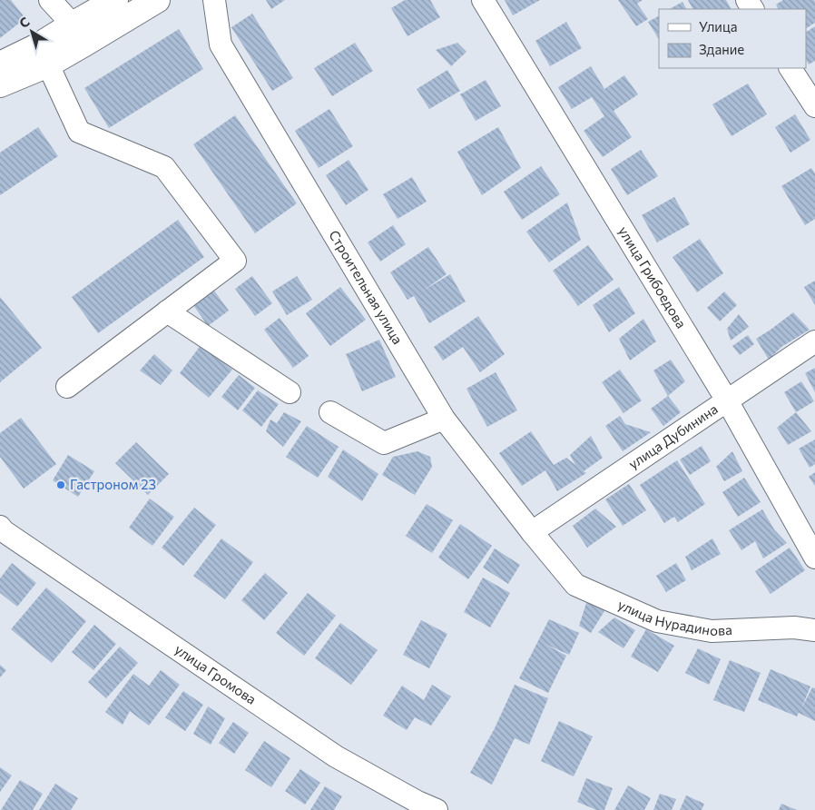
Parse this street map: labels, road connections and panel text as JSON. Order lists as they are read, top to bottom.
{
  "streets": {
    "street": [
      "улица Грибоедова",
      "Строительная улица",
      "улица Дубинина",
      "улица Нурадинова",
      "улица Громова"
    ]
  },
  "crossings": [
    ["улица Грибоедова", "улица Дубинина"],
    ["Строительная улица", "улица Дубинина"],
    ["Строительная улица", "улица Нурадинова"]
  ],
  "places": ["Гастроном 23"],
  "legend": ["Улица", "Здание"],
  "north": "top left"
}
